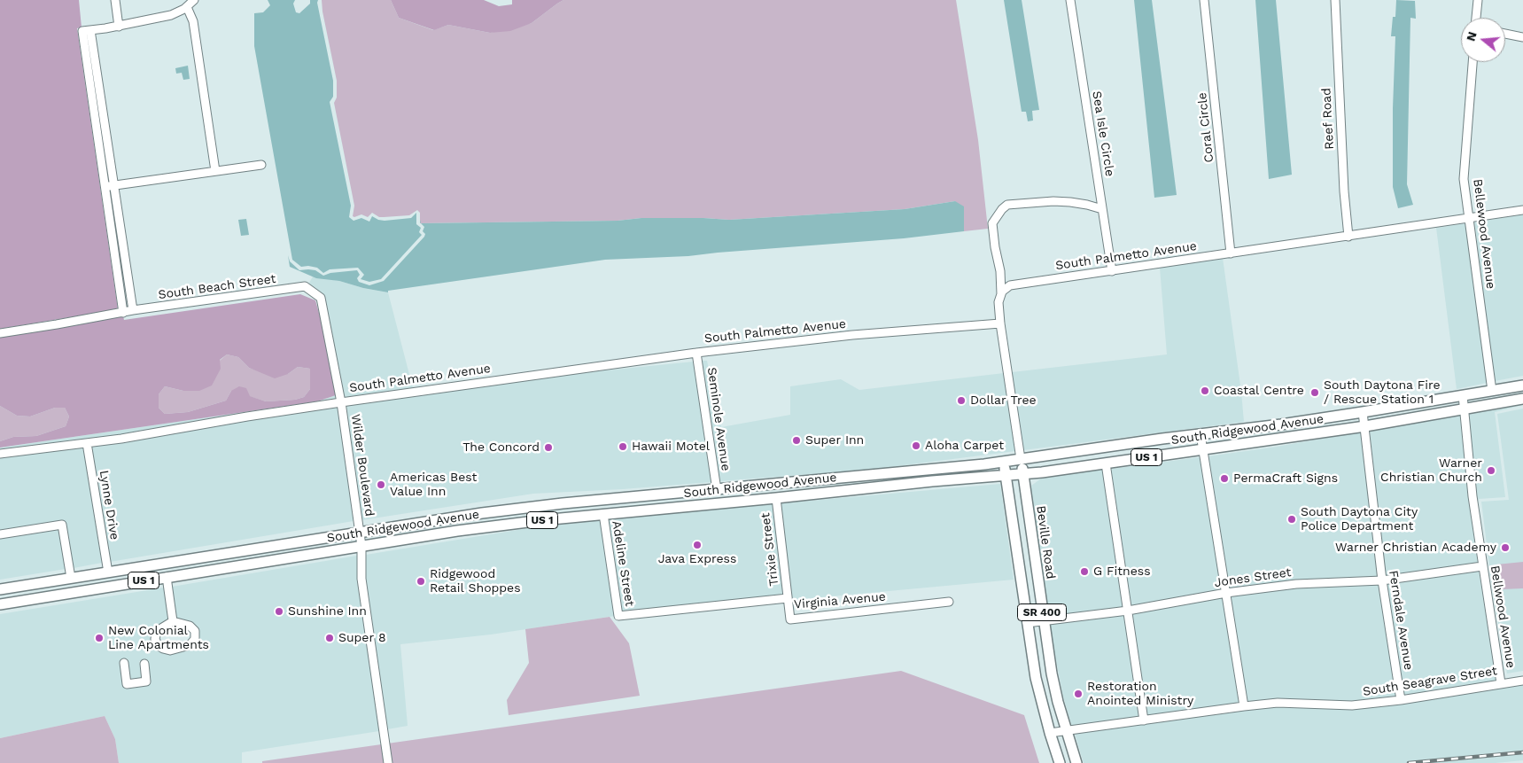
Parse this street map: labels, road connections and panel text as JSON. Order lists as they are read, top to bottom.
{
  "streets": {
    "main road": [
      "South Ridgewood Avenue",
      "US 1",
      "Beville Road",
      "SR 400"
    ],
    "street": [
      "Reef Road",
      "Coral Circle",
      "Sea Isle Circle",
      "Bellewood Avenue",
      "South Palmetto Avenue",
      "South Beach Street",
      "Seminole Avenue",
      "Wilder Boulevard",
      "Lynne Drive",
      "Trixie Street",
      "Adeline Street",
      "Jones Street",
      "Virginia Avenue",
      "Bellwood Avenue",
      "Ferndale Avenue",
      "South Seagrave Street"
    ]
  },
  "crossings": [
    ["Reef Road", "South Palmetto Avenue"],
    ["Coral Circle", "South Palmetto Avenue"],
    ["Sea Isle Circle", "South Palmetto Avenue"],
    ["Bellewood Avenue", "South Palmetto Avenue"],
    ["Bellewood Avenue", "South Ridgewood Avenue"],
    ["South Palmetto Avenue", "Seminole Avenue"],
    ["South Palmetto Avenue", "Wilder Boulevard"],
    ["South Palmetto Avenue", "Lynne Drive"],
    ["South Palmetto Avenue", "Beville Road"],
    ["South Beach Street", "Wilder Boulevard"],
    ["Seminole Avenue", "South Ridgewood Avenue"],
    ["South Ridgewood Avenue", "Wilder Boulevard"],
    ["South Ridgewood Avenue", "Lynne Drive"],
    ["South Ridgewood Avenue", "Beville Road"],
    ["South Ridgewood Avenue", "Trixie Street"],
    ["South Ridgewood Avenue", "Adeline Street"],
    ["South Ridgewood Avenue", "SR 400"],
    ["South Ridgewood Avenue", "Bellwood Avenue"],
    ["South Ridgewood Avenue", "Ferndale Avenue"],
    ["Beville Road", "Jones Street"],
    ["Beville Road", "South Seagrave Street"],
    ["Trixie Street", "Virginia Avenue"],
    ["Adeline Street", "Virginia Avenue"],
    ["Jones Street", "SR 400"],
    ["Jones Street", "Bellwood Avenue"],
    ["Jones Street", "Ferndale Avenue"],
    ["SR 400", "South Seagrave Street"],
    ["Bellwood Avenue", "South Seagrave Street"],
    ["Ferndale Avenue", "South Seagrave Street"]
  ],
  "places": [
    "Coastal Centre",
    "South Daytona Fire / Rescue Station 1",
    "Dollar Tree",
    "Super Inn",
    "Aloha Carpet",
    "Hawaii Motel",
    "The Concord",
    "Warner Christian Church",
    "PermaCraft Signs",
    "Americas Best Value Inn",
    "South Daytona City Police Department",
    "Java Express",
    "Warner Christian Academy",
    "G Fitness",
    "Ridgewood Retail Shoppes",
    "Sunshine Inn",
    "New Colonial Line Apartments",
    "Super 8",
    "Restoration Anointed Ministry"
  ],
  "north": "left"
}
